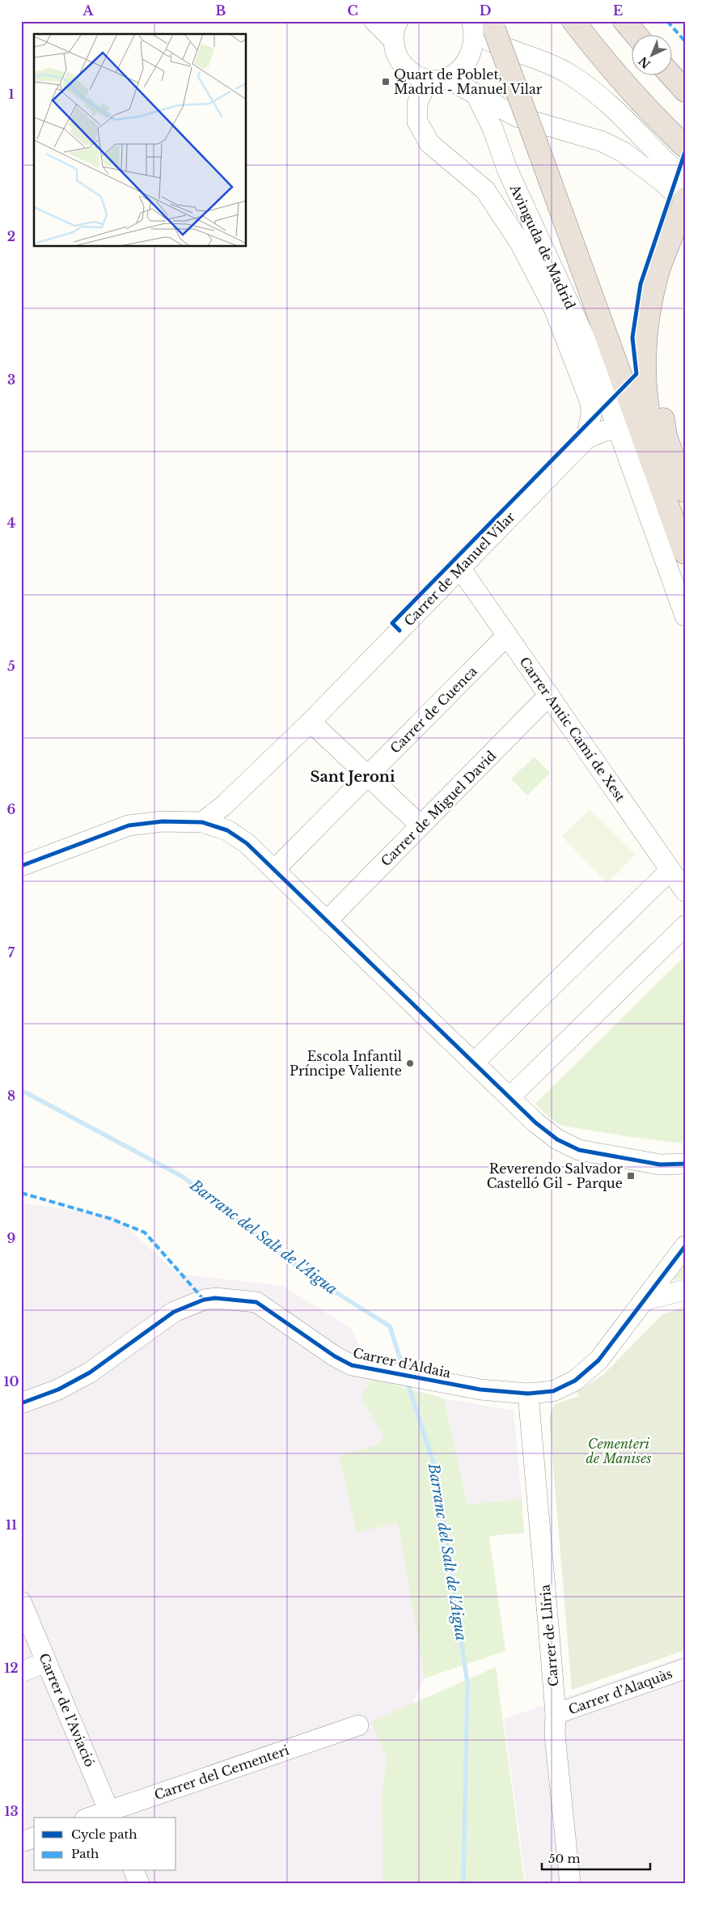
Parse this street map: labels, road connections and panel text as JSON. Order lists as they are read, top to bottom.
{
  "streets": {
    "street": [
      "Avinguda de Madrid",
      "Carrer de Manuel Vilar",
      "Carrer de Cuenca",
      "Carrer Antic Camí de Xest",
      "Carrer de Miguel David",
      "Carrer d’Aldaia",
      "Carrer de Llíria",
      "Carrer d’Alaquàs",
      "Carrer de l’Aviació",
      "Carrer del Cementeri"
    ]
  },
  "crossings": [
    ["Avinguda de Madrid", "Carrer de Manuel Vilar"],
    ["Carrer de Manuel Vilar", "Carrer Antic Camí de Xest"],
    ["Carrer de Cuenca", "Carrer Antic Camí de Xest"],
    ["Carrer Antic Camí de Xest", "Carrer de Miguel David"],
    ["Carrer d’Aldaia", "Carrer de Llíria"],
    ["Carrer de Llíria", "Carrer d’Alaquàs"],
    ["Carrer de l’Aviació", "Carrer del Cementeri"]
  ],
  "districts": ["Sant Jeroni"],
  "water": ["Barranc del Salt de l'Aigua"],
  "parks": ["Cementeri de Manises"],
  "places": {
    "transit": ["Quart de Poblet, Madrid - Manuel Vilar", "Reverendo Salvador Castelló Gil - Parque"],
    "other": ["Escola Infantil Príncipe Valiente"]
  },
  "legend": ["Cycle path", "Path"],
  "scale_bar": "50 m",
  "north": "bottom left",
  "grid": {
    "columns": [
      "A",
      "B",
      "C",
      "D",
      "E"
    ],
    "rows": [
      "1",
      "2",
      "3",
      "4",
      "5",
      "6",
      "7",
      "8",
      "9",
      "10",
      "11",
      "12",
      "13"
    ]
  }
}
